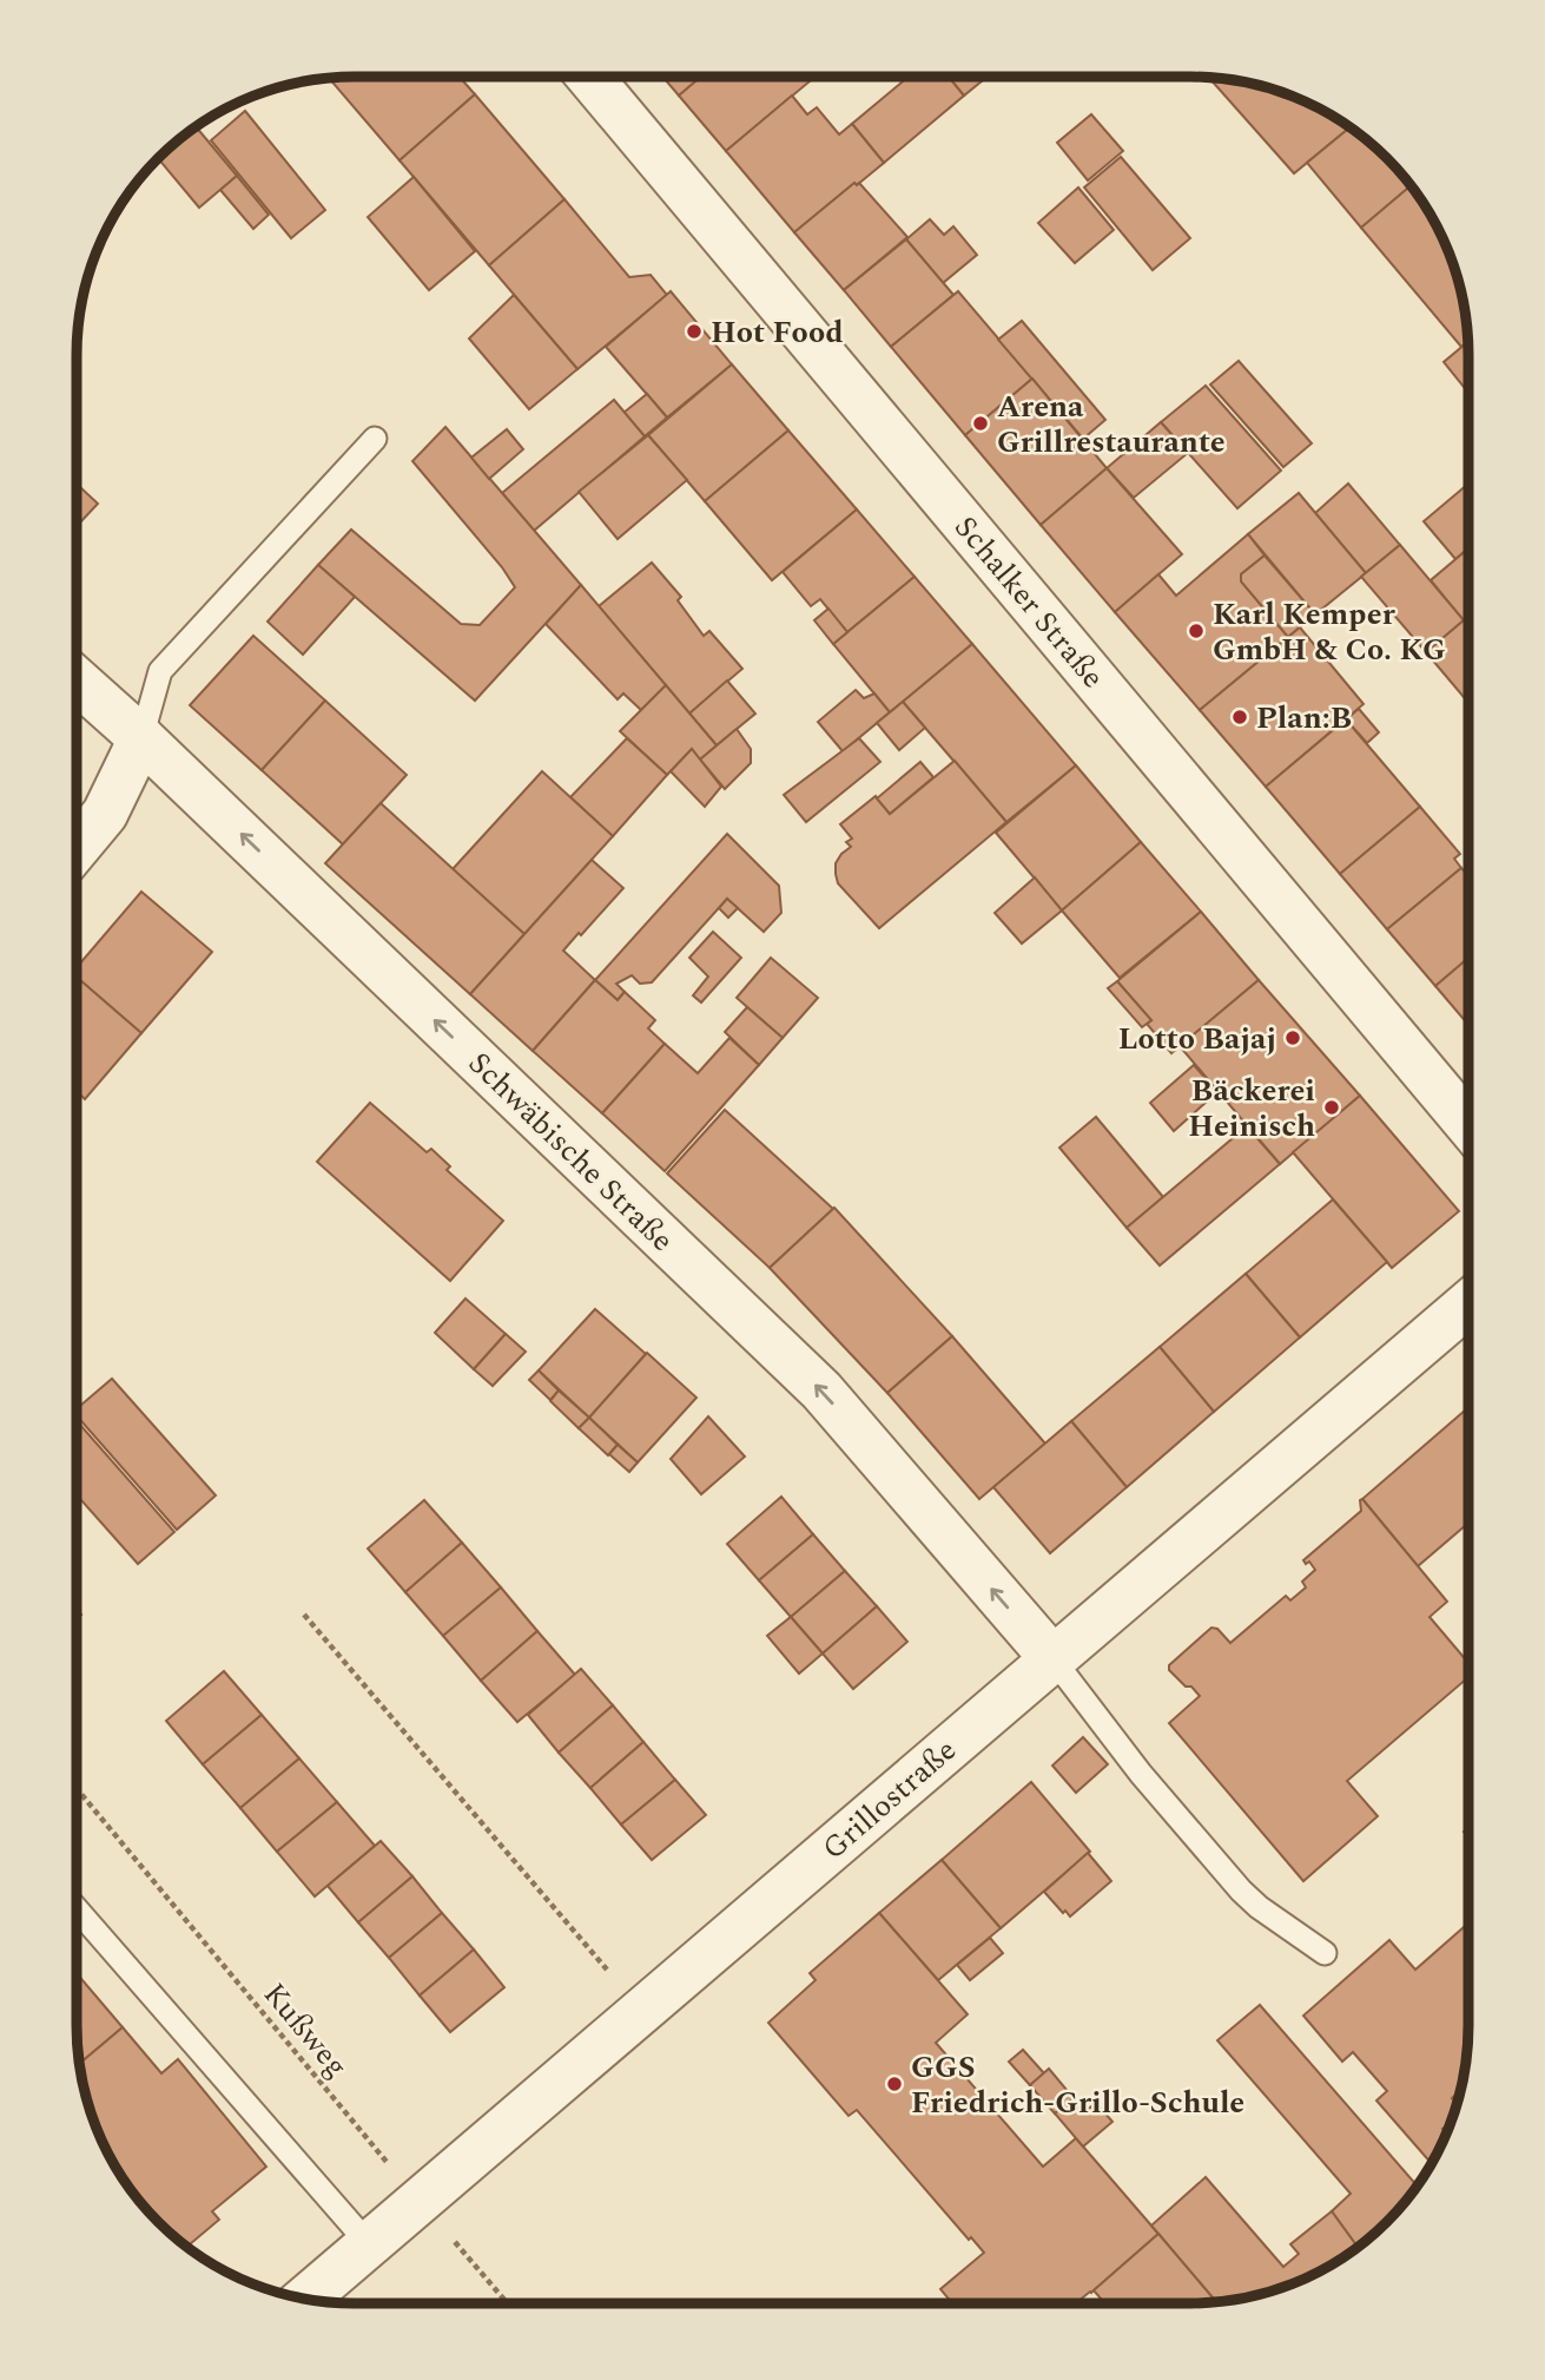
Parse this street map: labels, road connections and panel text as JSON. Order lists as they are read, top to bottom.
{
  "streets": {
    "street": ["Schalker Straße", "Schwäbische Straße", "Grillostraße"],
    "path": ["Kußweg"]
  },
  "crossings": [
    ["Schwäbische Straße", "Grillostraße"],
    ["Grillostraße", "Kußweg"]
  ],
  "one_way": ["Schwäbische Straße"],
  "places": [
    "Hot Food",
    "Arena Grillrestaurante",
    "Karl Kemper GmbH & Co. KG",
    "Plan:B",
    "Lotto Bajaj",
    "Bäckerei Heinisch",
    "GGS Friedrich-Grillo-Schule"
  ]
}
